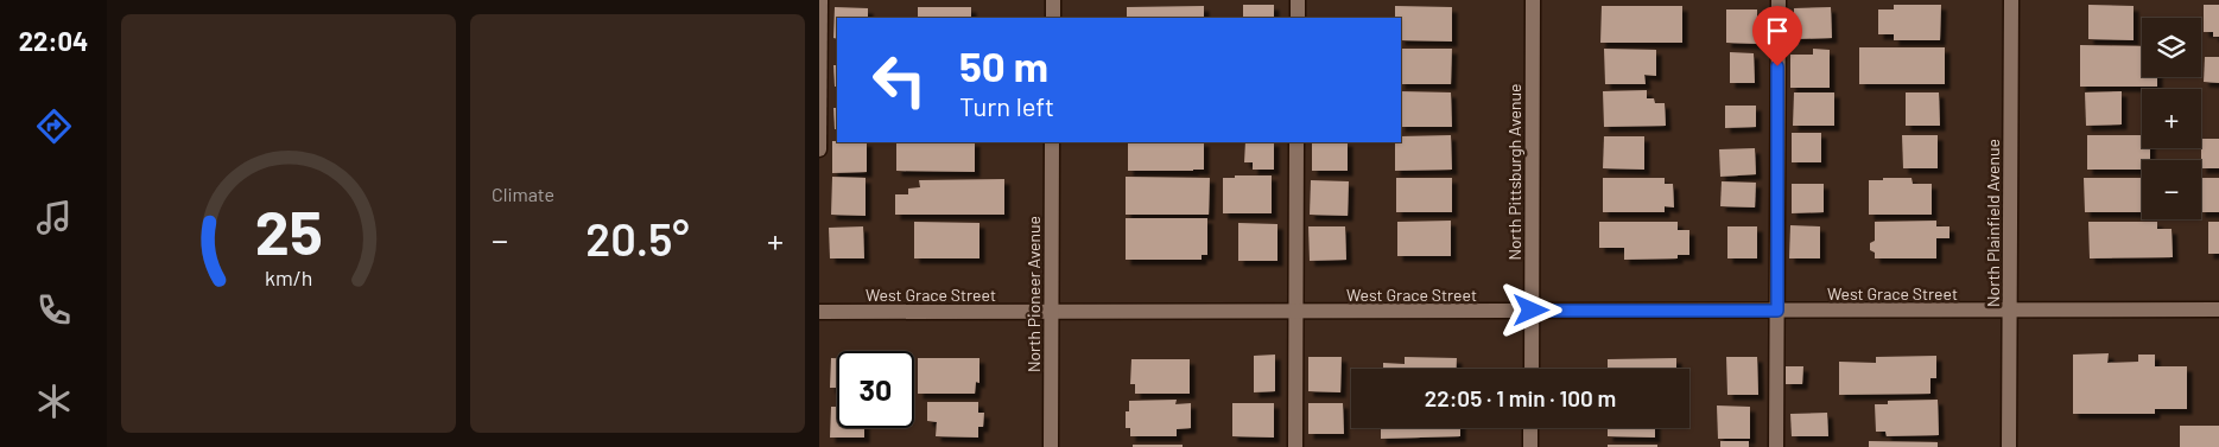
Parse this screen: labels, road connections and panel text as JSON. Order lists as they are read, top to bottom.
{
  "streets": {
    "street": [
      "North Pittsburgh Avenue",
      "North Plainfield Avenue",
      "West Grace Street",
      "North Pioneer Avenue"
    ]
  },
  "crossings": [
    ["North Pittsburgh Avenue", "West Grace Street"],
    ["North Plainfield Avenue", "West Grace Street"],
    ["West Grace Street", "North Pioneer Avenue"]
  ],
  "page": {
    "tabs": "22:04",
    "tile": "Climate",
    "map_buttons": ["+", "−"],
    "turn": ["50 m", "Turn left"],
    "heat": ["−", "20.5°", "+"],
    "limit": "30",
    "trip": "22:05 · 1 min · 100 m",
    "gauge": ["25", "km/h"]
  }
}
